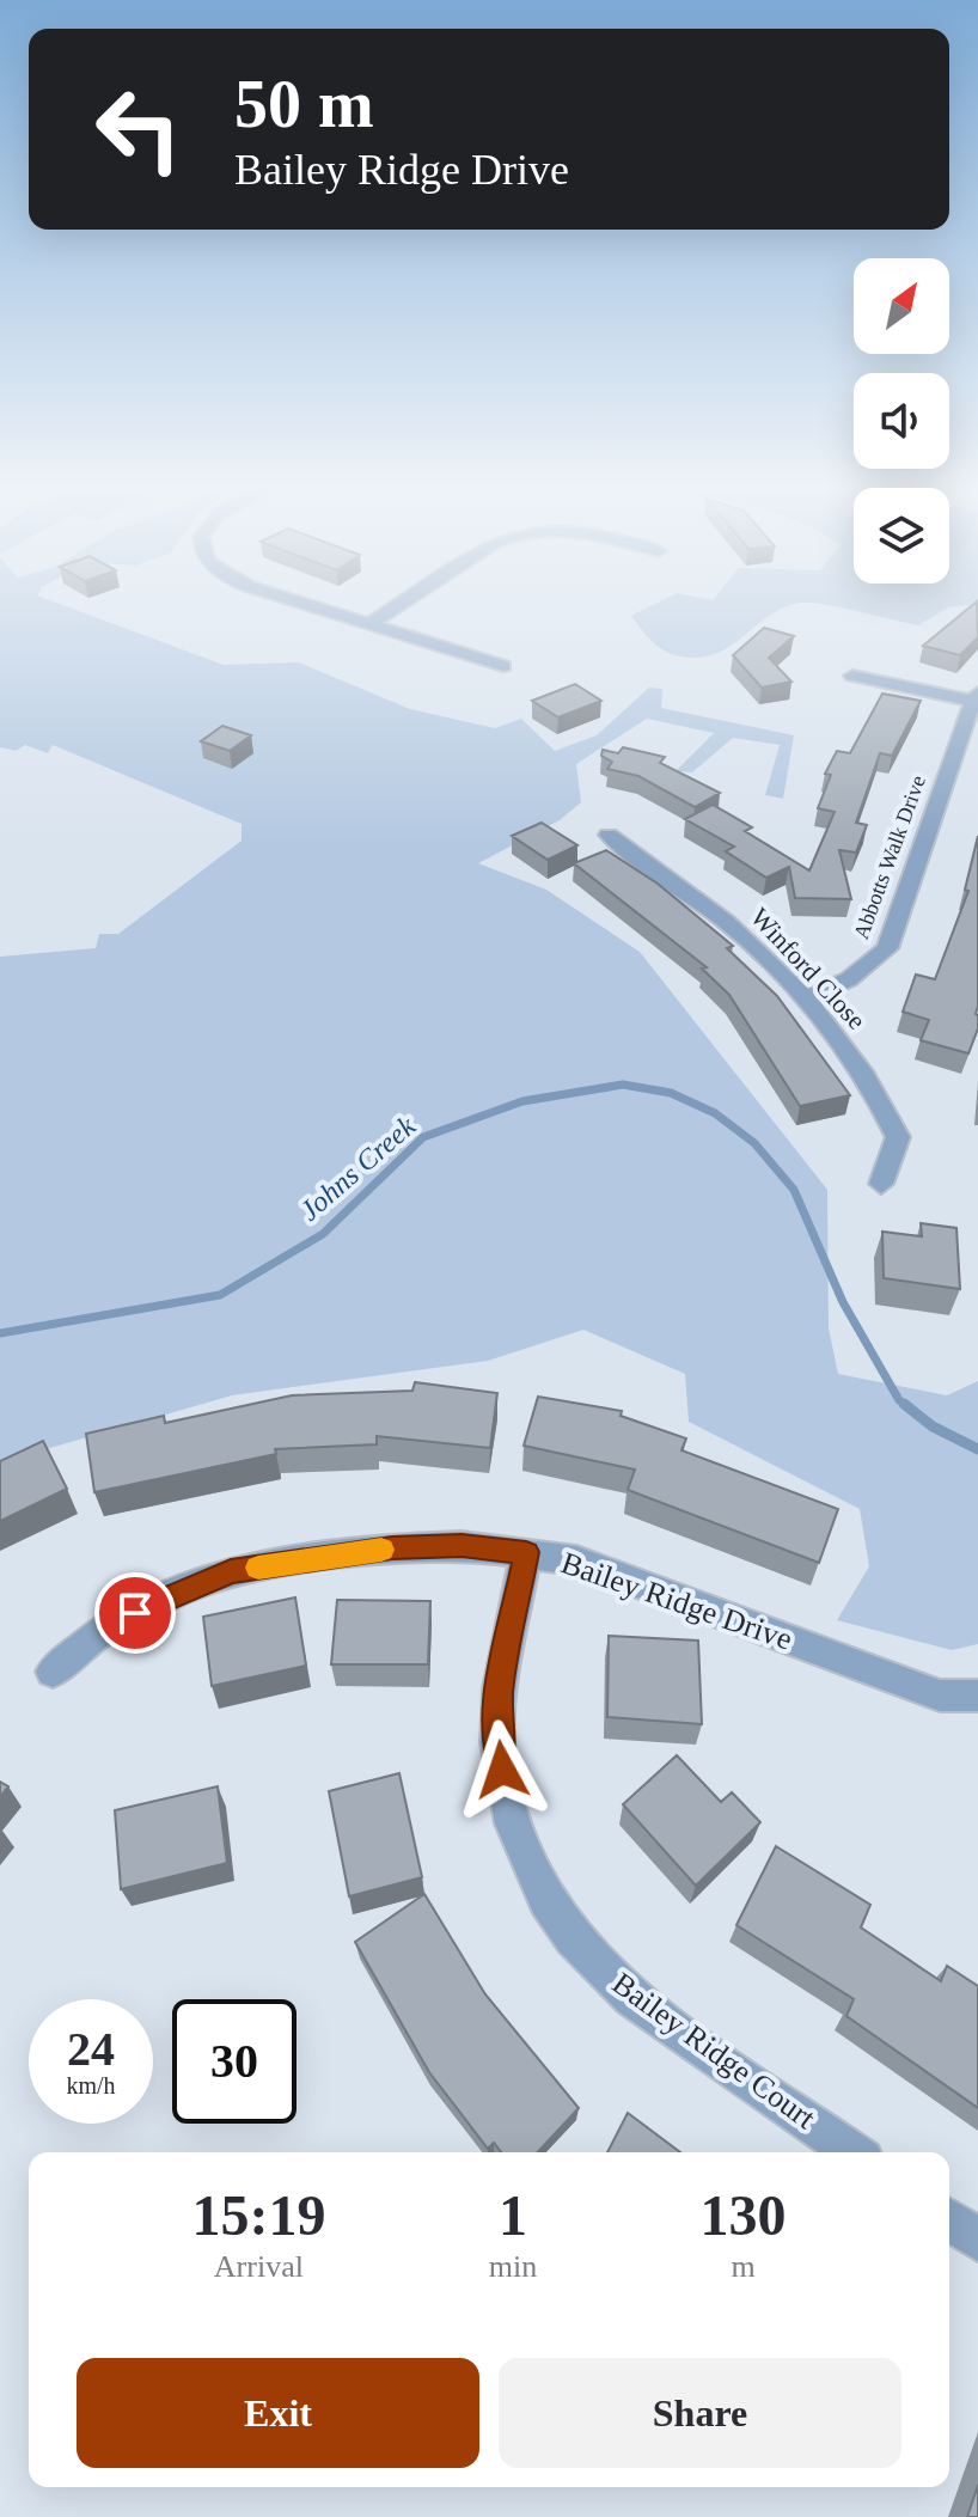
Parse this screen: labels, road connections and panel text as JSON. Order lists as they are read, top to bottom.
{
  "streets": {
    "street": [
      "Abbotts Walk Drive",
      "Winford Close",
      "Bailey Ridge Drive",
      "Bailey Ridge Court"
    ]
  },
  "crossings": [
    ["Abbotts Walk Drive", "Winford Close"],
    ["Bailey Ridge Drive", "Bailey Ridge Court"]
  ],
  "water": ["Johns Creek"],
  "north": "top right",
  "page": {
    "turn": ["50 m", "Bailey Ridge Drive"],
    "speed": "24 km/h",
    "limit": "30",
    "eta": [
      "15:19",
      "Arrival",
      "1",
      "min",
      "130",
      "m"
    ],
    "buttons": ["Exit", "Share"]
  }
}
